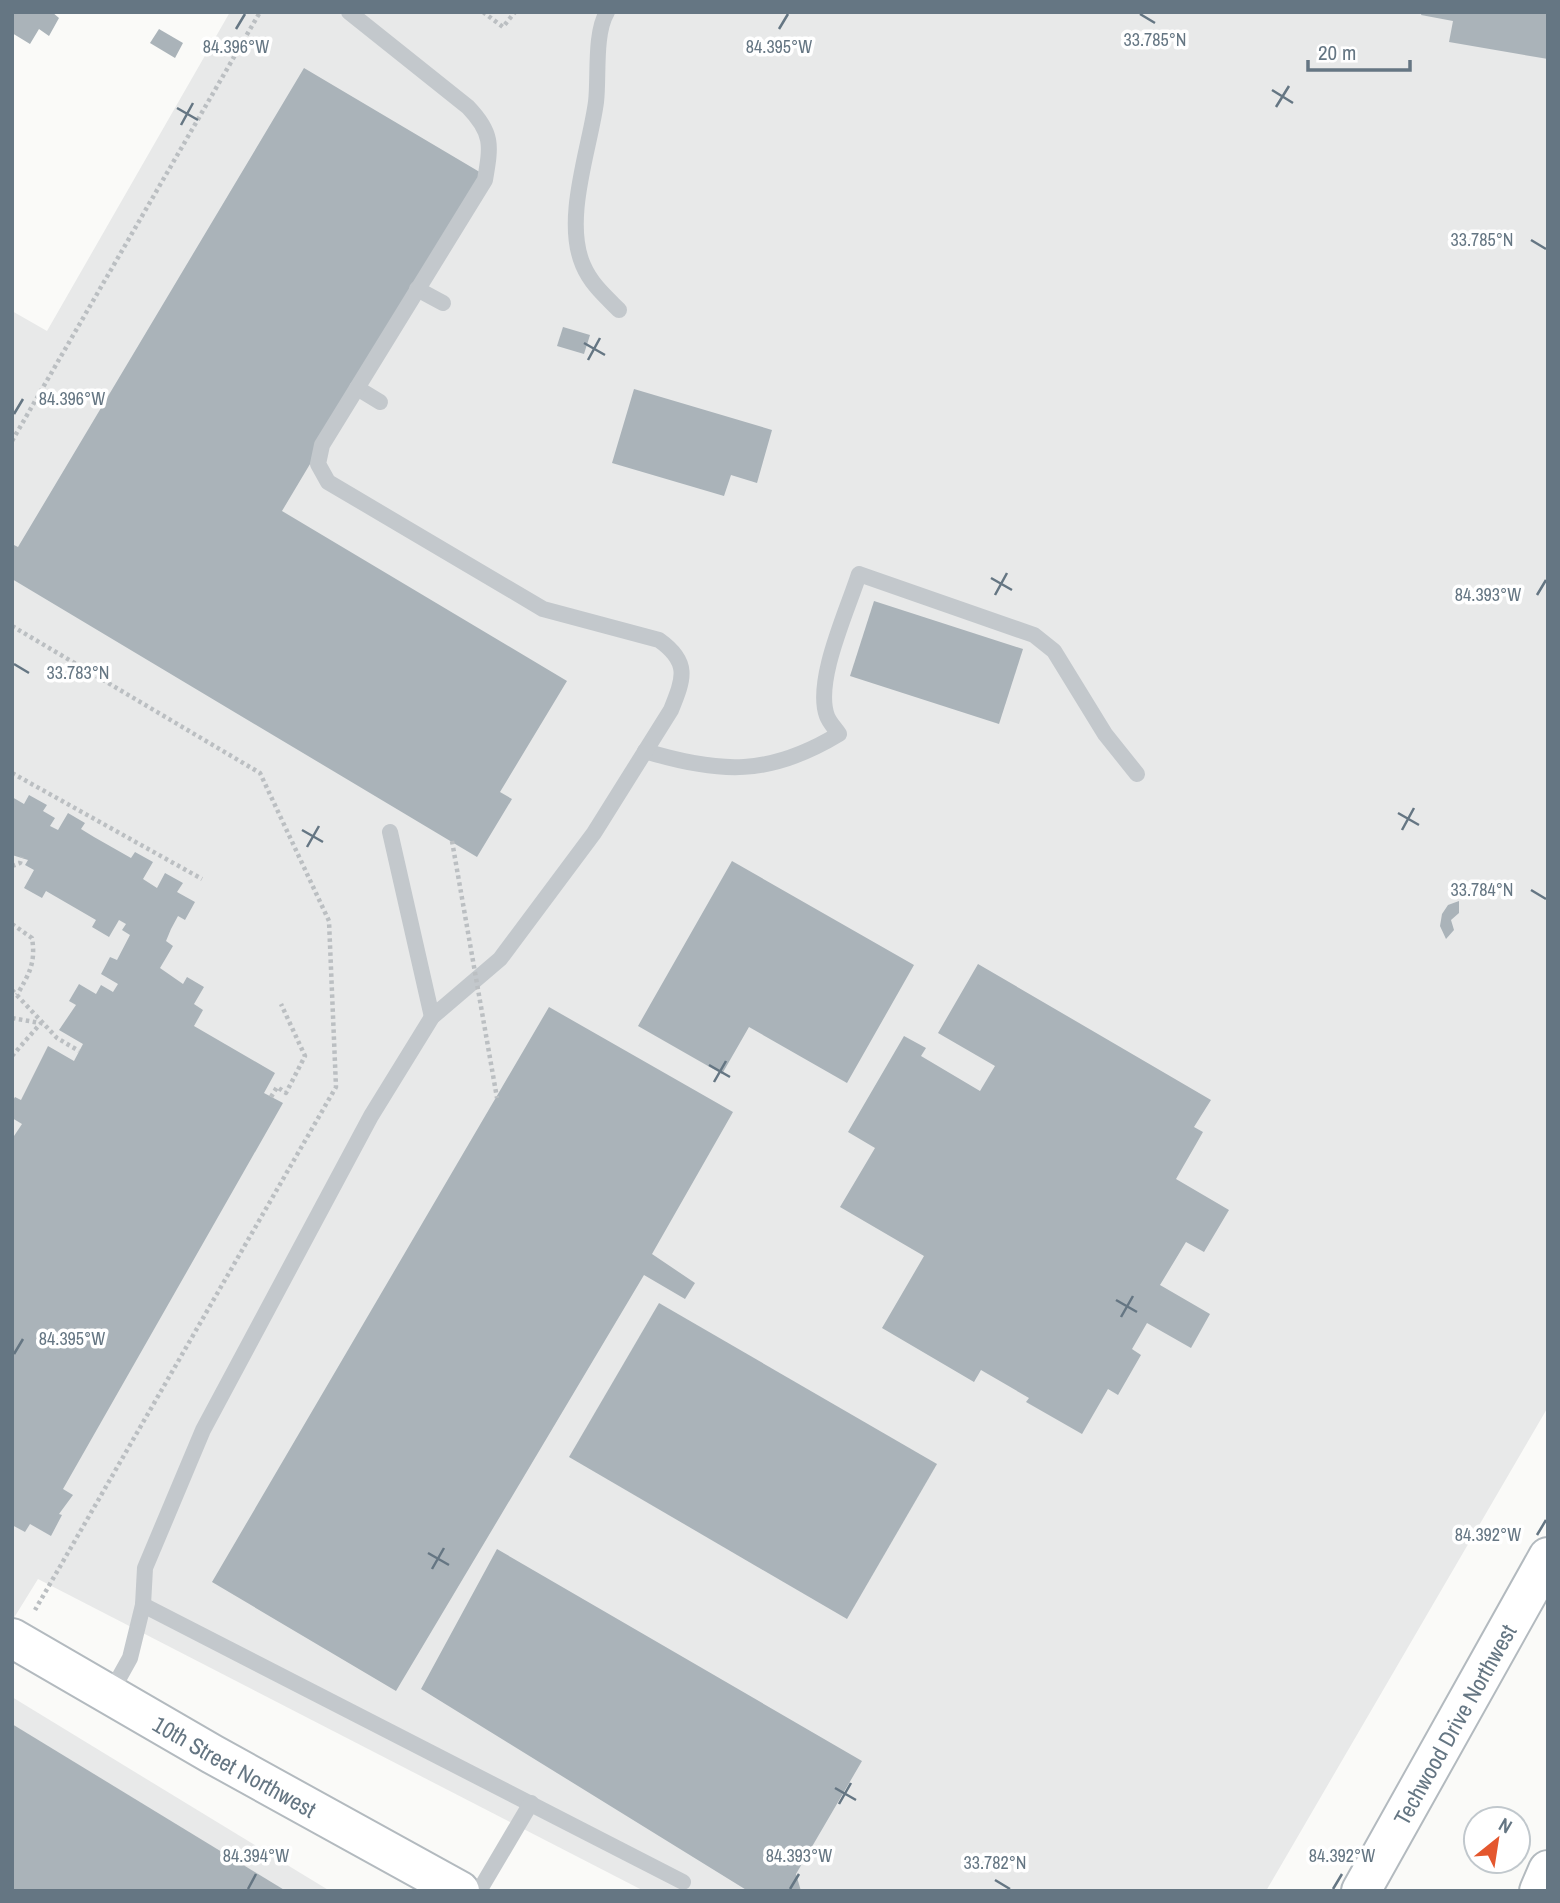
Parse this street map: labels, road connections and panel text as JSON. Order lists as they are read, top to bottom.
{
  "streets": {
    "main road": ["Techwood Drive Northwest", "10th Street Northwest"]
  },
  "scale_bar": "20 m",
  "north": "top right",
  "coordinates": [
    "33.785°N",
    "84.396°W",
    "84.395°W",
    "84.393°W",
    "33.783°N",
    "33.784°N",
    "84.392°W",
    "84.394°W",
    "33.782°N"
  ]
}
